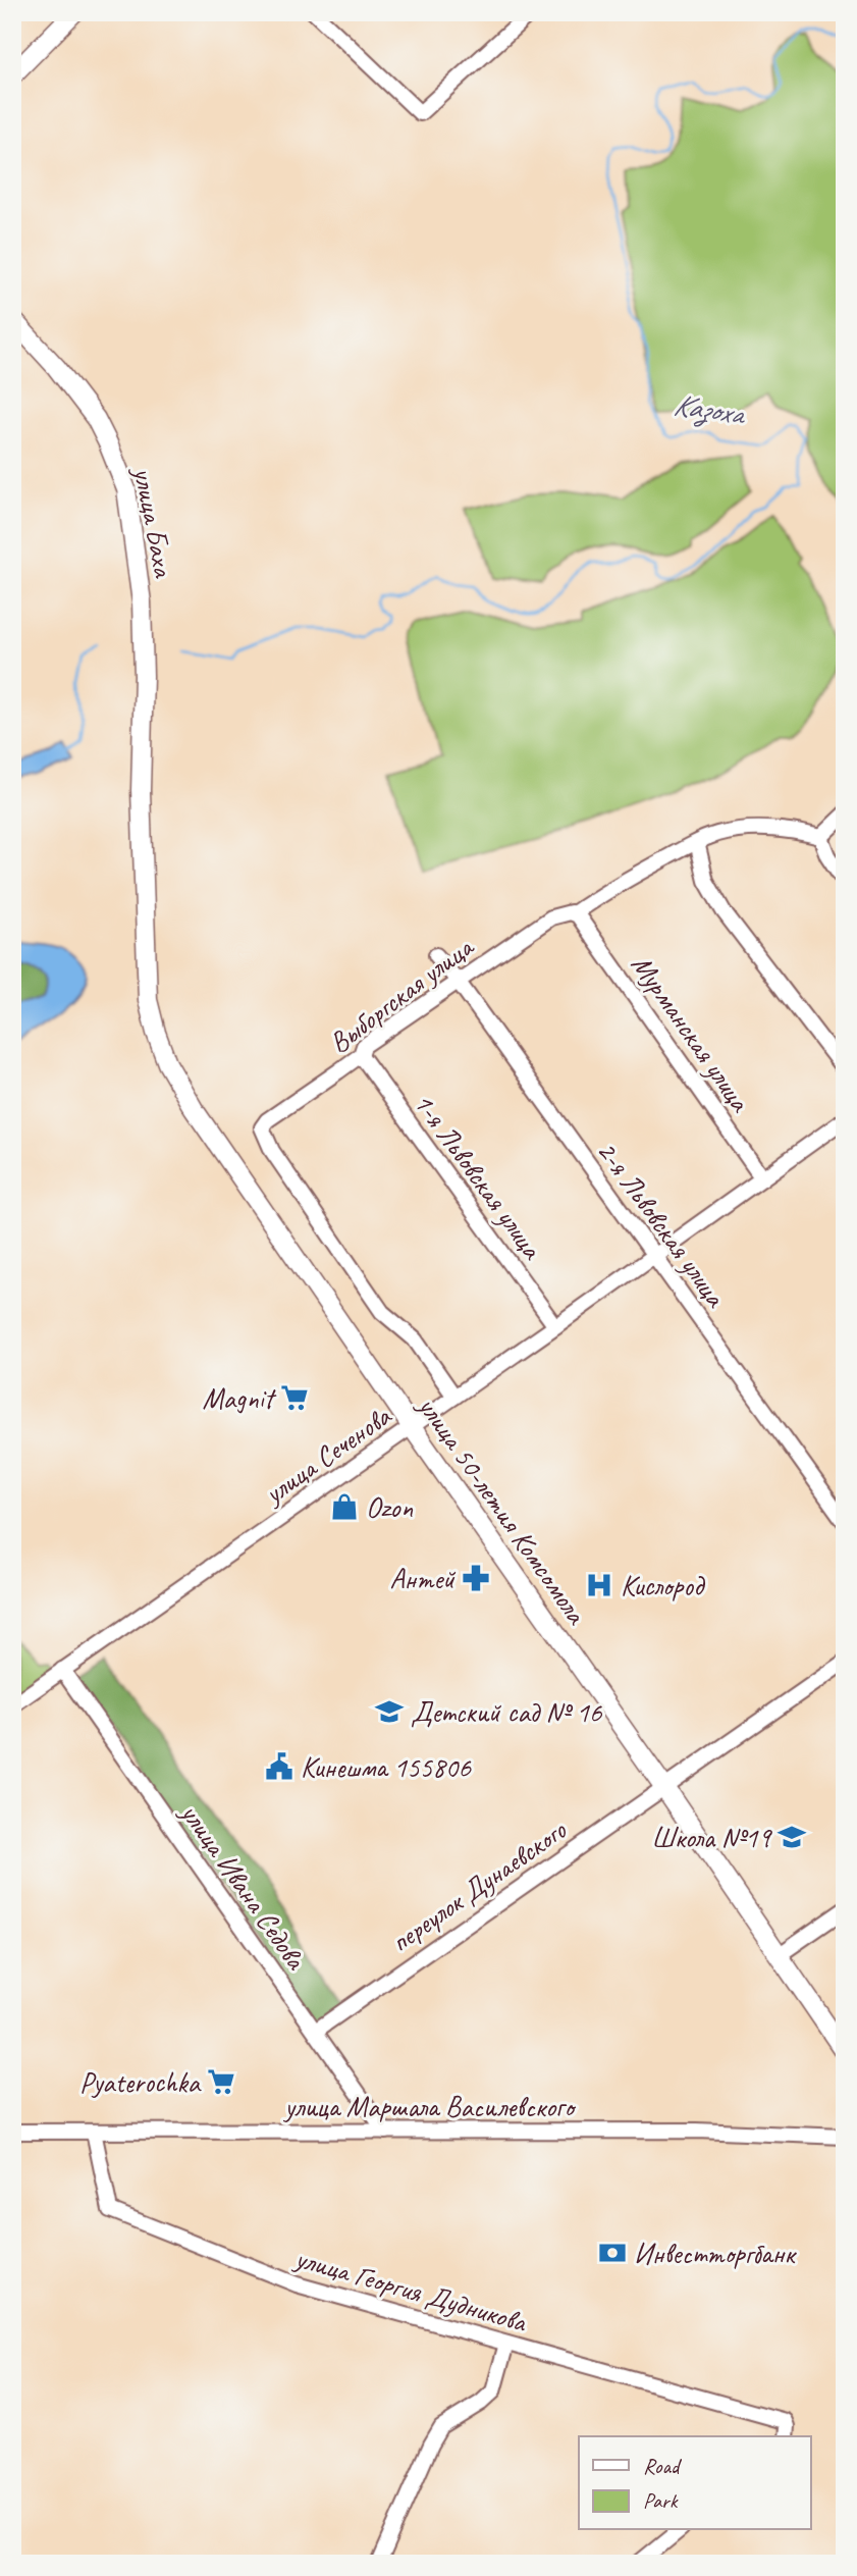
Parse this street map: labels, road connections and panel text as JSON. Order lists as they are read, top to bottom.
{
  "streets": {
    "main road": ["улица Баха", "улица 50-летия Комсомола"],
    "street": [
      "Выборгская улица",
      "Мурманская улица",
      "1-я Львовская улица",
      "2-я Львовская улица",
      "улица Сеченова",
      "улица Ивана Седова",
      "переулок Дунаевского",
      "улица Маршала Василевского",
      "улица Георгия Дудникова"
    ]
  },
  "crossings": [
    ["улица Баха", "улица 50-летия Комсомола"],
    ["Выборгская улица", "Мурманская улица"],
    ["Выборгская улица", "1-я Львовская улица"],
    ["Выборгская улица", "2-я Львовская улица"],
    ["Выборгская улица", "улица Сеченова"],
    ["Мурманская улица", "улица Сеченова"],
    ["1-я Львовская улица", "улица Сеченова"],
    ["2-я Львовская улица", "улица Сеченова"],
    ["улица Сеченова", "улица 50-летия Комсомола"],
    ["улица Сеченова", "улица Ивана Седова"],
    ["улица 50-летия Комсомола", "переулок Дунаевского"],
    ["улица Ивана Седова", "улица Маршала Василевского"],
    ["улица Маршала Василевского", "улица Георгия Дудникова"]
  ],
  "water": ["Казоха"],
  "places": {
    "supermarket": ["Magnit", "Pyaterochka"],
    "shop": ["Ozon"],
    "pharmacy": ["Антей"],
    "hospital": ["Кислород"],
    "school or university": ["Детский сад № 16", "Школа №19"],
    "public building": ["Кинешма 155806"],
    "bank": ["Инвестторгбанк"]
  },
  "legend": ["Road", "Park"]
}
